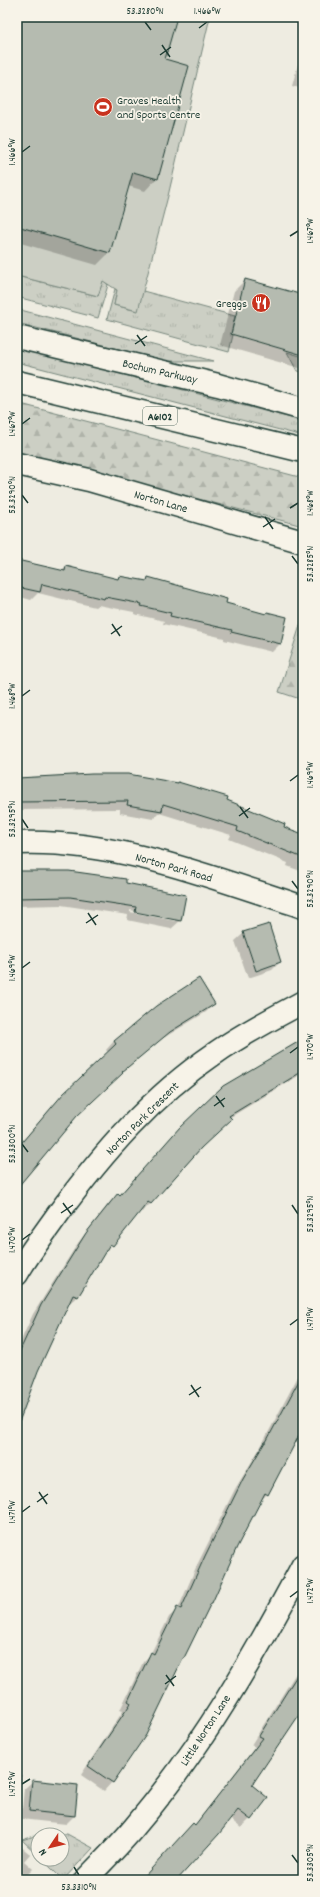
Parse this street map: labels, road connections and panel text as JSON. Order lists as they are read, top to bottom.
{
  "streets": {
    "main road": [
      "Bochum Parkway",
      "A6102",
      "Norton Lane",
      "Norton Park Road",
      "Norton Park Crescent",
      "Little Norton Lane"
    ]
  },
  "places": {
    "sports": ["Graves Health and Sports Centre"],
    "restaurant": ["Greggs"]
  },
  "north": "bottom left",
  "coordinates": [
    "53.3280°N",
    "1.466°W",
    "1.467°W",
    "53.3290°N",
    "1.468°W",
    "53.3285°N",
    "1.469°W",
    "53.3295°N",
    "1.470°W",
    "53.3300°N",
    "1.471°W",
    "1.472°W",
    "53.3305°N",
    "53.3310°N"
  ]
}
